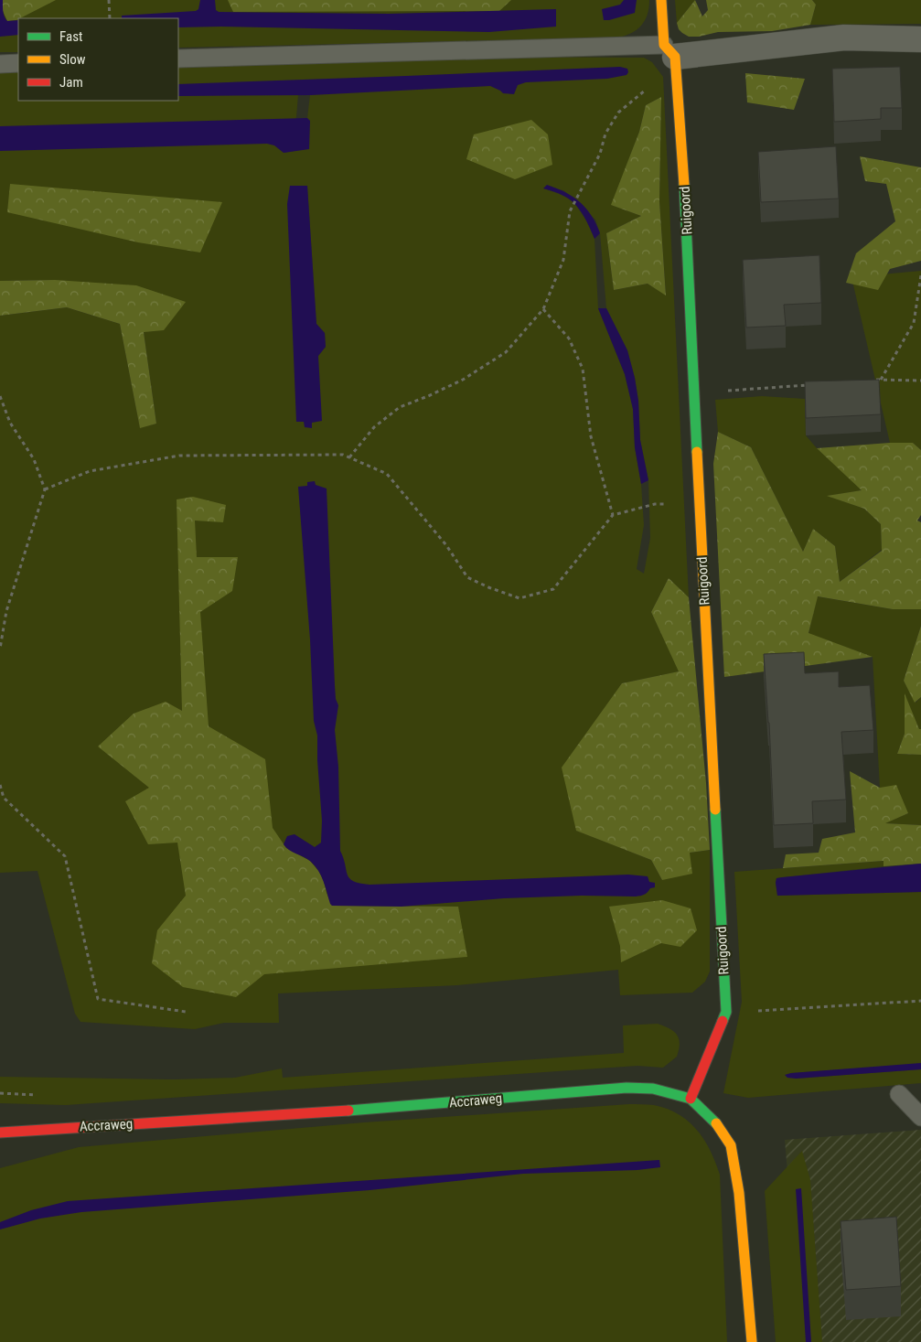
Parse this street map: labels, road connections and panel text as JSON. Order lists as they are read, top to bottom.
{
  "streets": {
    "street": ["Ruigoord", "Accraweg"]
  },
  "crossings": [
    ["Ruigoord", "Accraweg"]
  ],
  "legend": ["Fast", "Slow", "Jam"]
}
